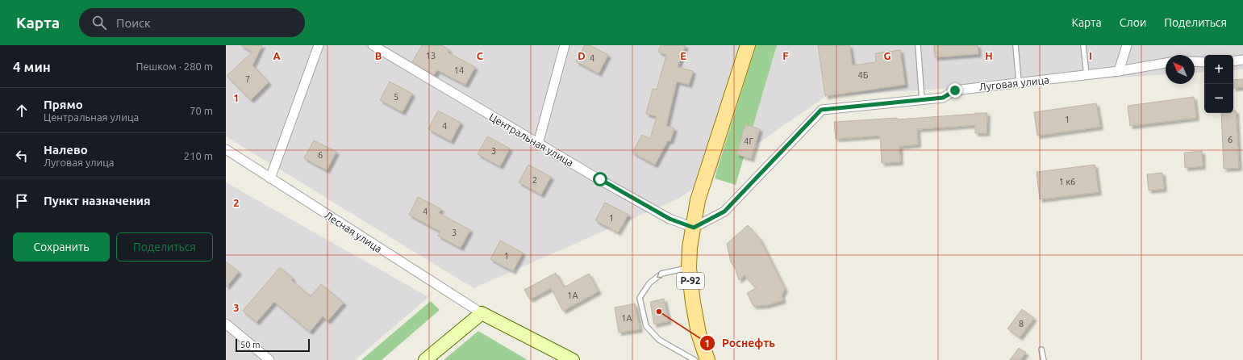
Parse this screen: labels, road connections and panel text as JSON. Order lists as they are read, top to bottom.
{
  "streets": {
    "main road": ["Р-92"],
    "street": ["Луговая улица", "Центральная улица", "Лесная улица"]
  },
  "crossings": [
    ["Луговая улица", "Центральная улица"],
    ["Луговая улица", "Р-92"],
    ["Центральная улица", "Р-92"]
  ],
  "places": ["Роснефть"],
  "house_numbers": [
    "13",
    "4",
    "14",
    "4Б",
    "7",
    "5",
    "1",
    "4",
    "6",
    "4Г",
    "3",
    "6",
    "2",
    "1 к6",
    "4",
    "1",
    "3",
    "1",
    "1А",
    "1А",
    "8"
  ],
  "scale_bar": "50 m",
  "north": "top left",
  "page": {
    "header": "Карта",
    "search": "Поиск",
    "nav": ["Карта", "Слои", "Поделиться"],
    "heading": ["4 мин", "Пешком · 280 m"],
    "map_buttons": ["+", "−"],
    "list": [
      ["Прямо", "Центральная улица", "70 m"],
      ["Налево", "Луговая улица", "210 m"],
      "Пункт назначения"
    ],
    "buttons": ["Сохранить", "Поделиться"],
    "scale": "50 m"
  },
  "grid": {
    "columns": [
      "A",
      "B",
      "C",
      "D",
      "E",
      "F",
      "G",
      "H",
      "I"
    ],
    "rows": ["1", "2", "3"]
  }
}
